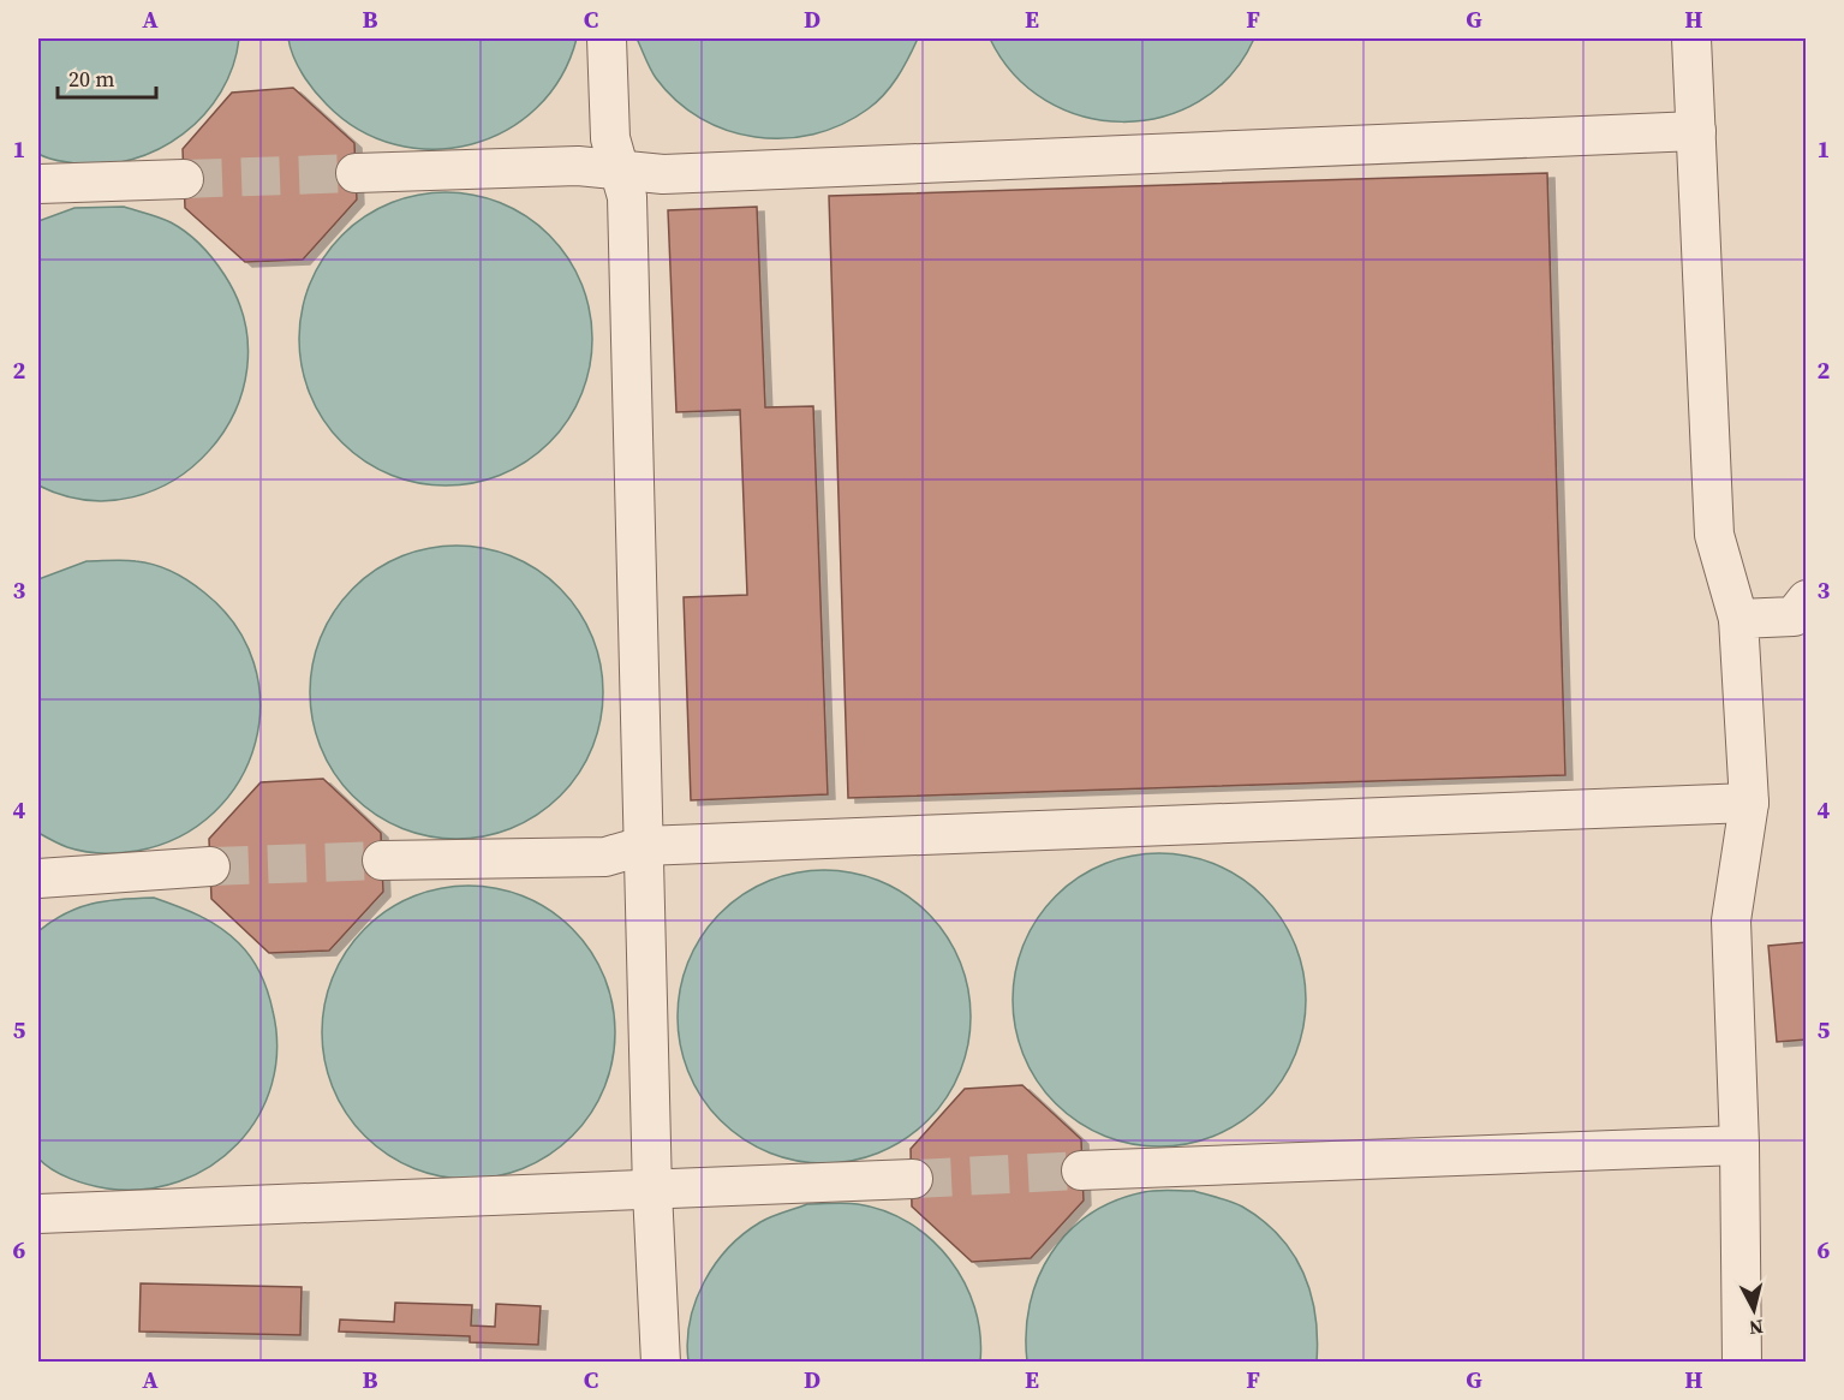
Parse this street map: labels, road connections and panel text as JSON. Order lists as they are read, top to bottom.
{
  "scale_bar": "20 m",
  "north": "bottom",
  "grid": {
    "columns": [
      "A",
      "B",
      "C",
      "D",
      "E",
      "F",
      "G",
      "H"
    ],
    "rows": [
      "1",
      "2",
      "3",
      "4",
      "5",
      "6"
    ]
  }
}
